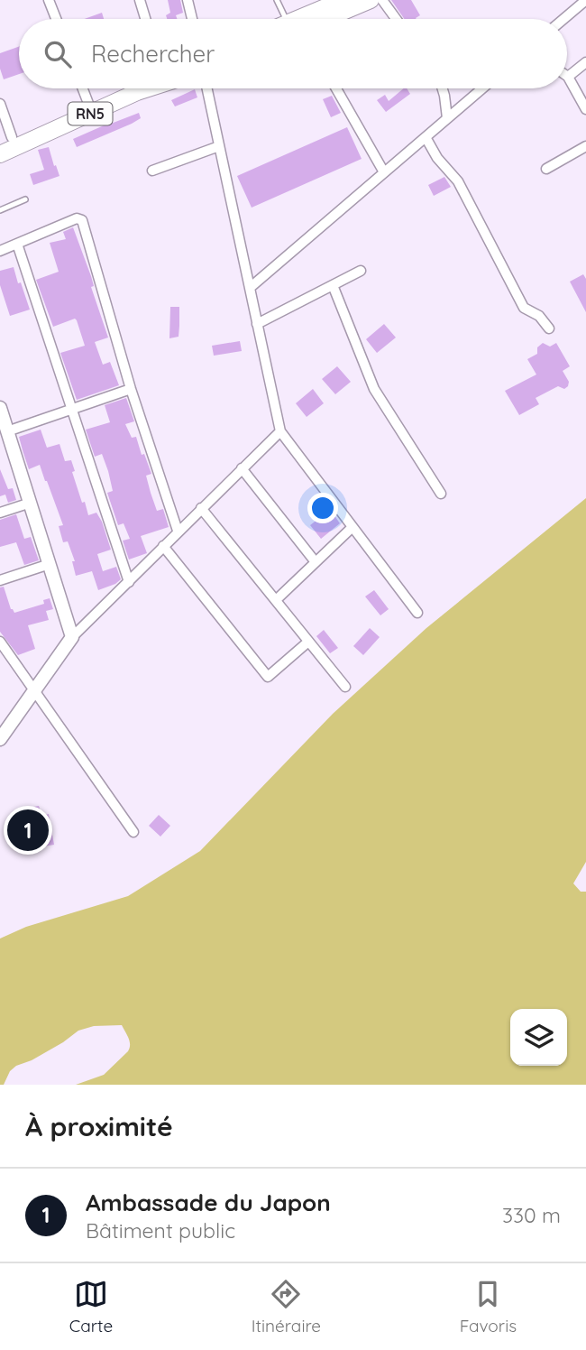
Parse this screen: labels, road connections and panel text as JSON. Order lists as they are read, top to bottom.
{
  "streets": {
    "highway": ["RN5"]
  },
  "page": {
    "search": "Rechercher",
    "pins": "1",
    "heading": "À proximité",
    "list": [
      {
        "mark": "1",
        "name": "Ambassade du Japon",
        "note": "Bâtiment public",
        "value": "330 m"
      }
    ],
    "nav": ["Carte", "Itinéraire", "Favoris"]
  }
}
